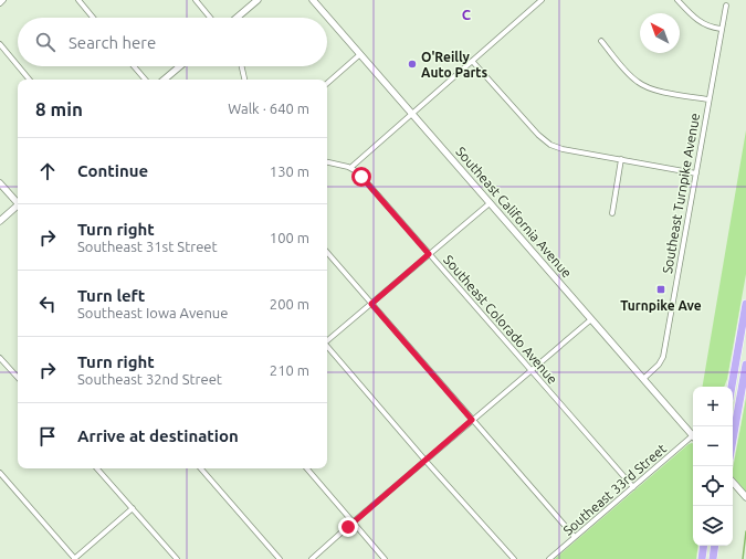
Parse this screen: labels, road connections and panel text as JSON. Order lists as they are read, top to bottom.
{
  "streets": {
    "main road": ["Southeast California Avenue"],
    "street": ["Southeast Turnpike Avenue", "Southeast Colorado Avenue", "Southeast 33rd Street"]
  },
  "crossings": [
    ["Southeast Turnpike Avenue", "Southeast California Avenue"],
    ["Southeast Colorado Avenue", "Southeast 33rd Street"]
  ],
  "places": {
    "other": ["O'Reilly Auto Parts"],
    "transit": ["Turnpike Ave"]
  },
  "north": "top left",
  "page": {
    "search": "Search here",
    "heading": ["8 min", "Walk · 640 m"],
    "list": [
      ["Continue", "130 m"],
      ["Turn right", "Southeast 31st Street", "100 m"],
      ["Turn left", "Southeast Iowa Avenue", "200 m"],
      ["Turn right", "Southeast 32nd Street", "210 m"],
      "Arrive at destination"
    ],
    "map_buttons": ["+", "−"]
  },
  "grid": {
    "columns": ["C"]
  }
}
